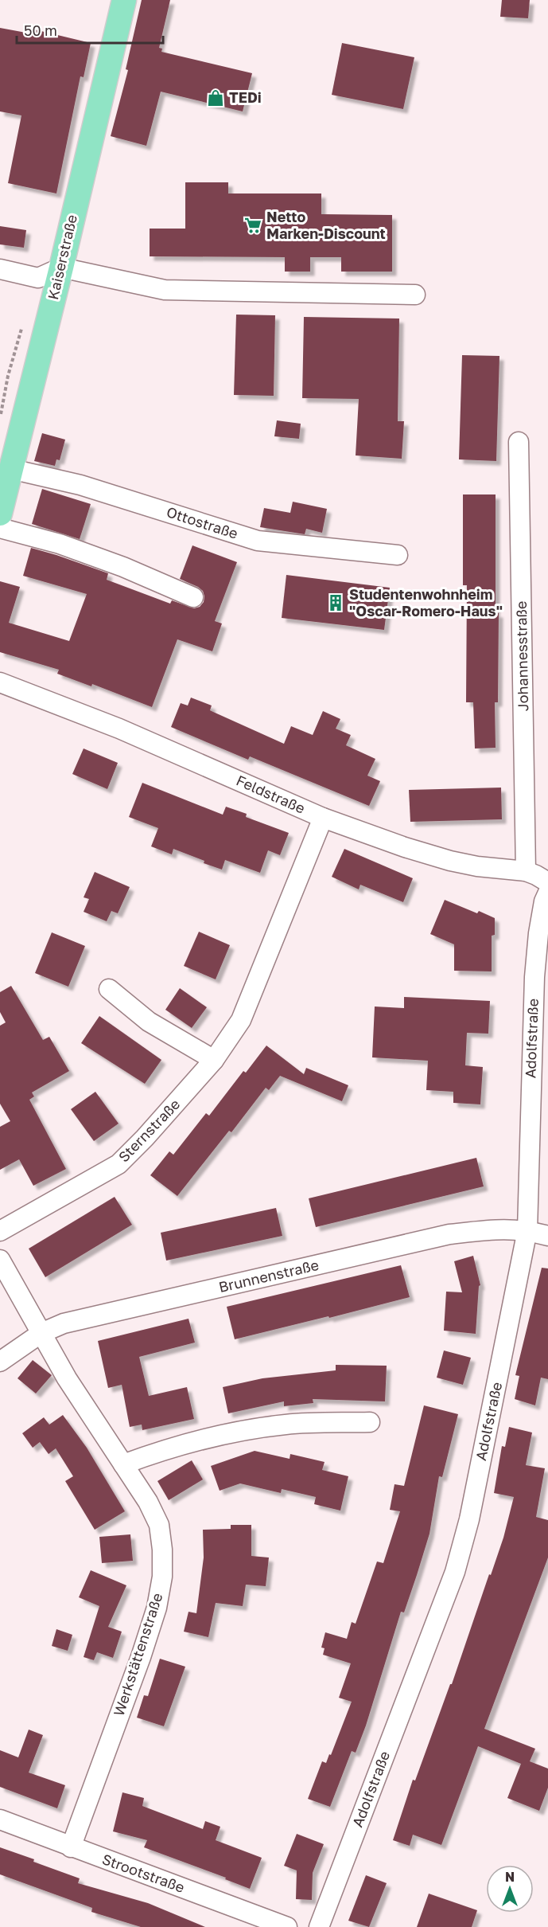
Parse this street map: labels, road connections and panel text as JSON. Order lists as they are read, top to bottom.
{
  "streets": {
    "main road": ["Kaiserstraße"],
    "street": [
      "Ottostraße",
      "Johannesstraße",
      "Feldstraße",
      "Adolfstraße",
      "Sternstraße",
      "Brunnenstraße",
      "Werkstättenstraße",
      "Strootstraße"
    ]
  },
  "crossings": [
    ["Kaiserstraße", "Ottostraße"],
    ["Johannesstraße", "Feldstraße"],
    ["Feldstraße", "Sternstraße"],
    ["Adolfstraße", "Brunnenstraße"],
    ["Brunnenstraße", "Werkstättenstraße"],
    ["Werkstättenstraße", "Strootstraße"]
  ],
  "places": {
    "shop": ["TEDi"],
    "supermarket": ["Netto Marken-Discount"],
    "building": ["Studentenwohnheim \"Oscar-Romero-Haus\""]
  },
  "scale_bar": "50 m",
  "north": "top"
}
